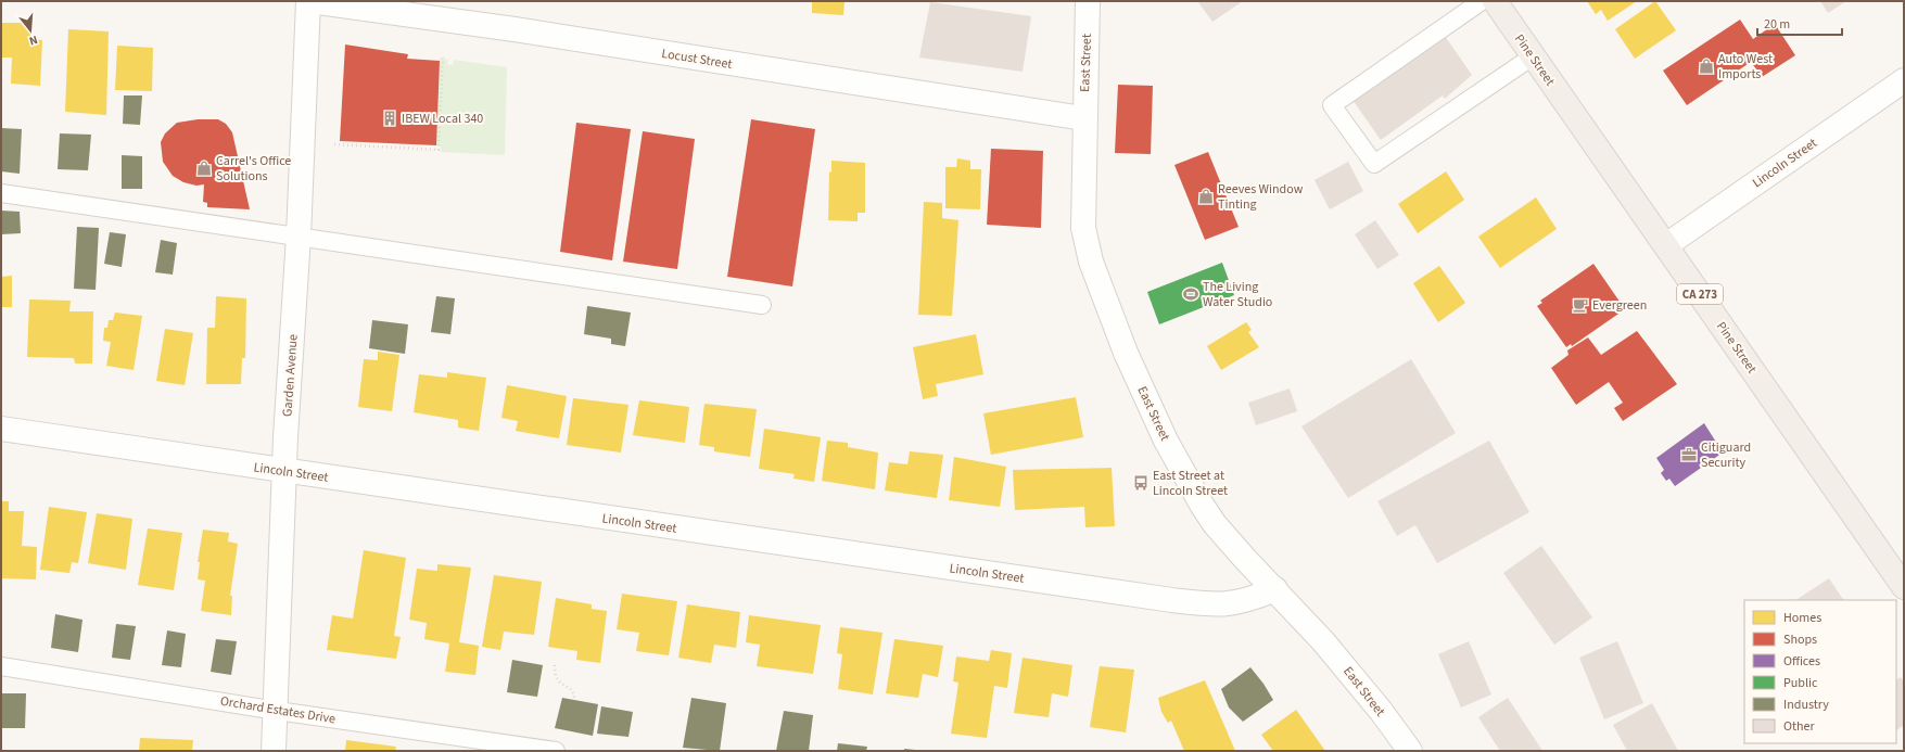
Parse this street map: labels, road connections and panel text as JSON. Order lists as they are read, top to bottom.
{
  "streets": {
    "main road": ["Pine Street", "CA 273"],
    "street": [
      "Locust Street",
      "East Street",
      "Lincoln Street",
      "Garden Avenue"
    ],
    "lane": ["Orchard Estates Drive"]
  },
  "crossings": [
    ["Locust Street", "East Street"],
    ["Locust Street", "Garden Avenue"],
    ["Pine Street", "Lincoln Street"],
    ["East Street", "Lincoln Street"],
    ["Lincoln Street", "Garden Avenue"],
    ["Garden Avenue", "Orchard Estates Drive"]
  ],
  "places": {
    "shop": ["Auto West Imports", "Carrel's Office Solutions", "Reeves Window Tinting"],
    "building": ["IBEW Local 340"],
    "sports": ["The Living Water Studio"],
    "cafe": ["Evergreen"],
    "office": ["Citiguard Security"],
    "bus stop": ["East Street at Lincoln Street"]
  },
  "legend": [
    "Homes",
    "Shops",
    "Offices",
    "Public",
    "Industry",
    "Other"
  ],
  "scale_bar": "20 m",
  "north": "bottom"
}
